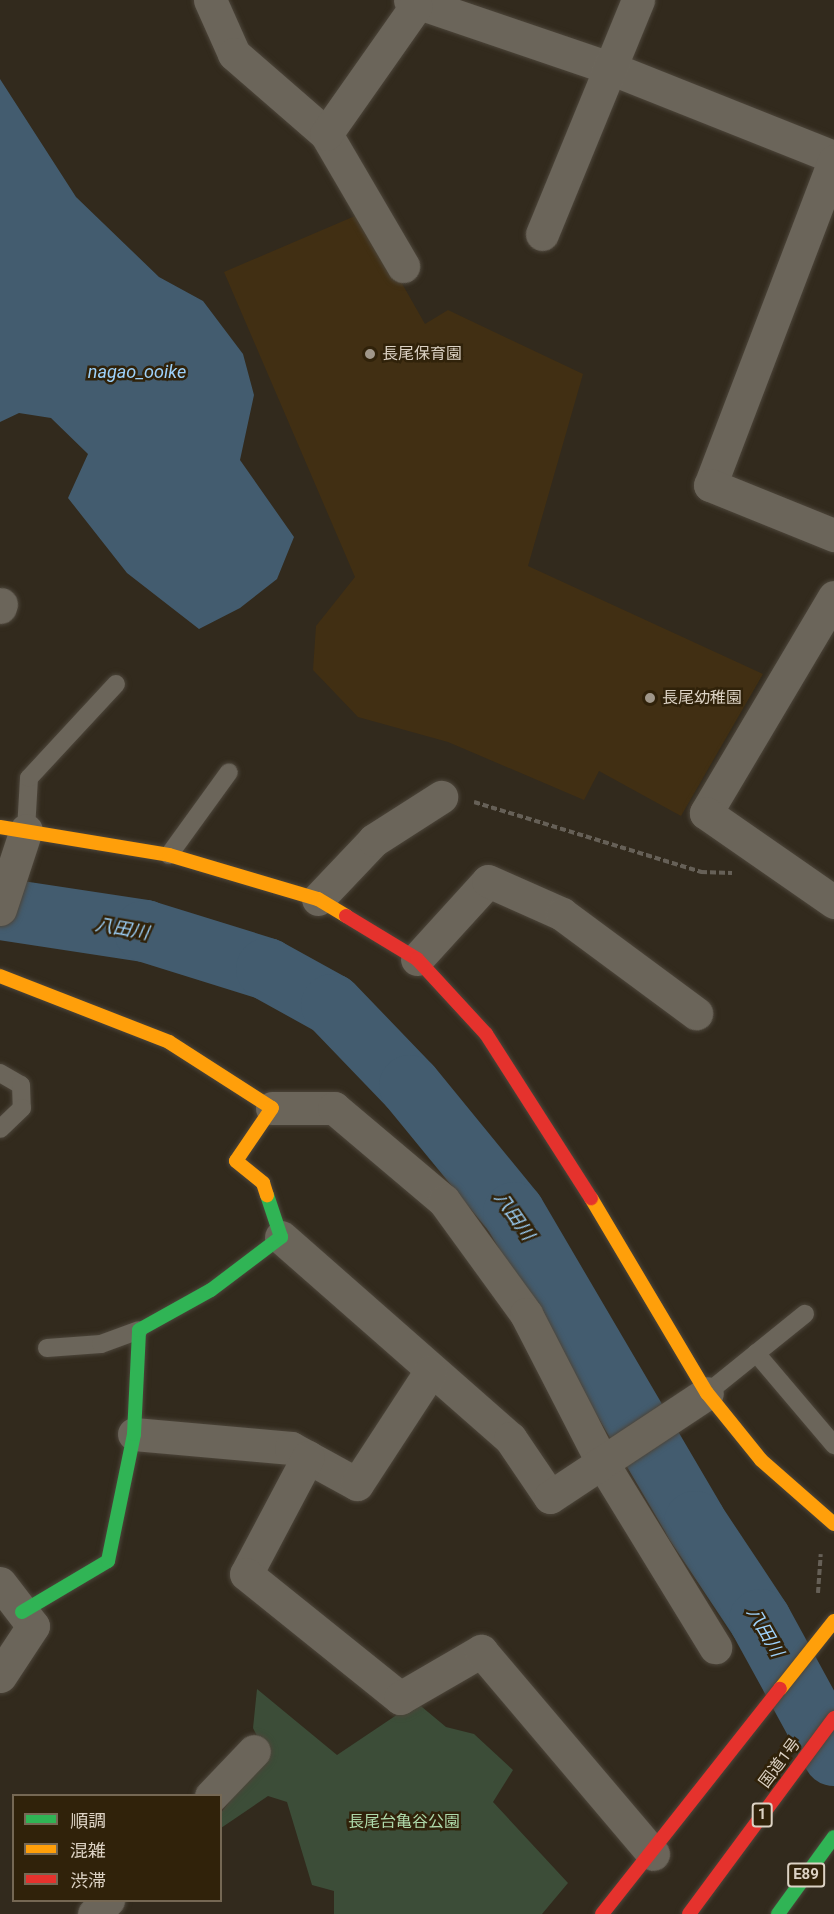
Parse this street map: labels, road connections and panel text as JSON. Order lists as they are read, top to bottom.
{
  "streets": {
    "main road": ["国道1号", "1", "E89"]
  },
  "water": ["nagao_ooike", "八田川"],
  "parks": ["長尾台亀谷公園"],
  "places": ["長尾保育園", "長尾幼稚園"],
  "legend": ["順調", "混雑", "渋滞"]
}
